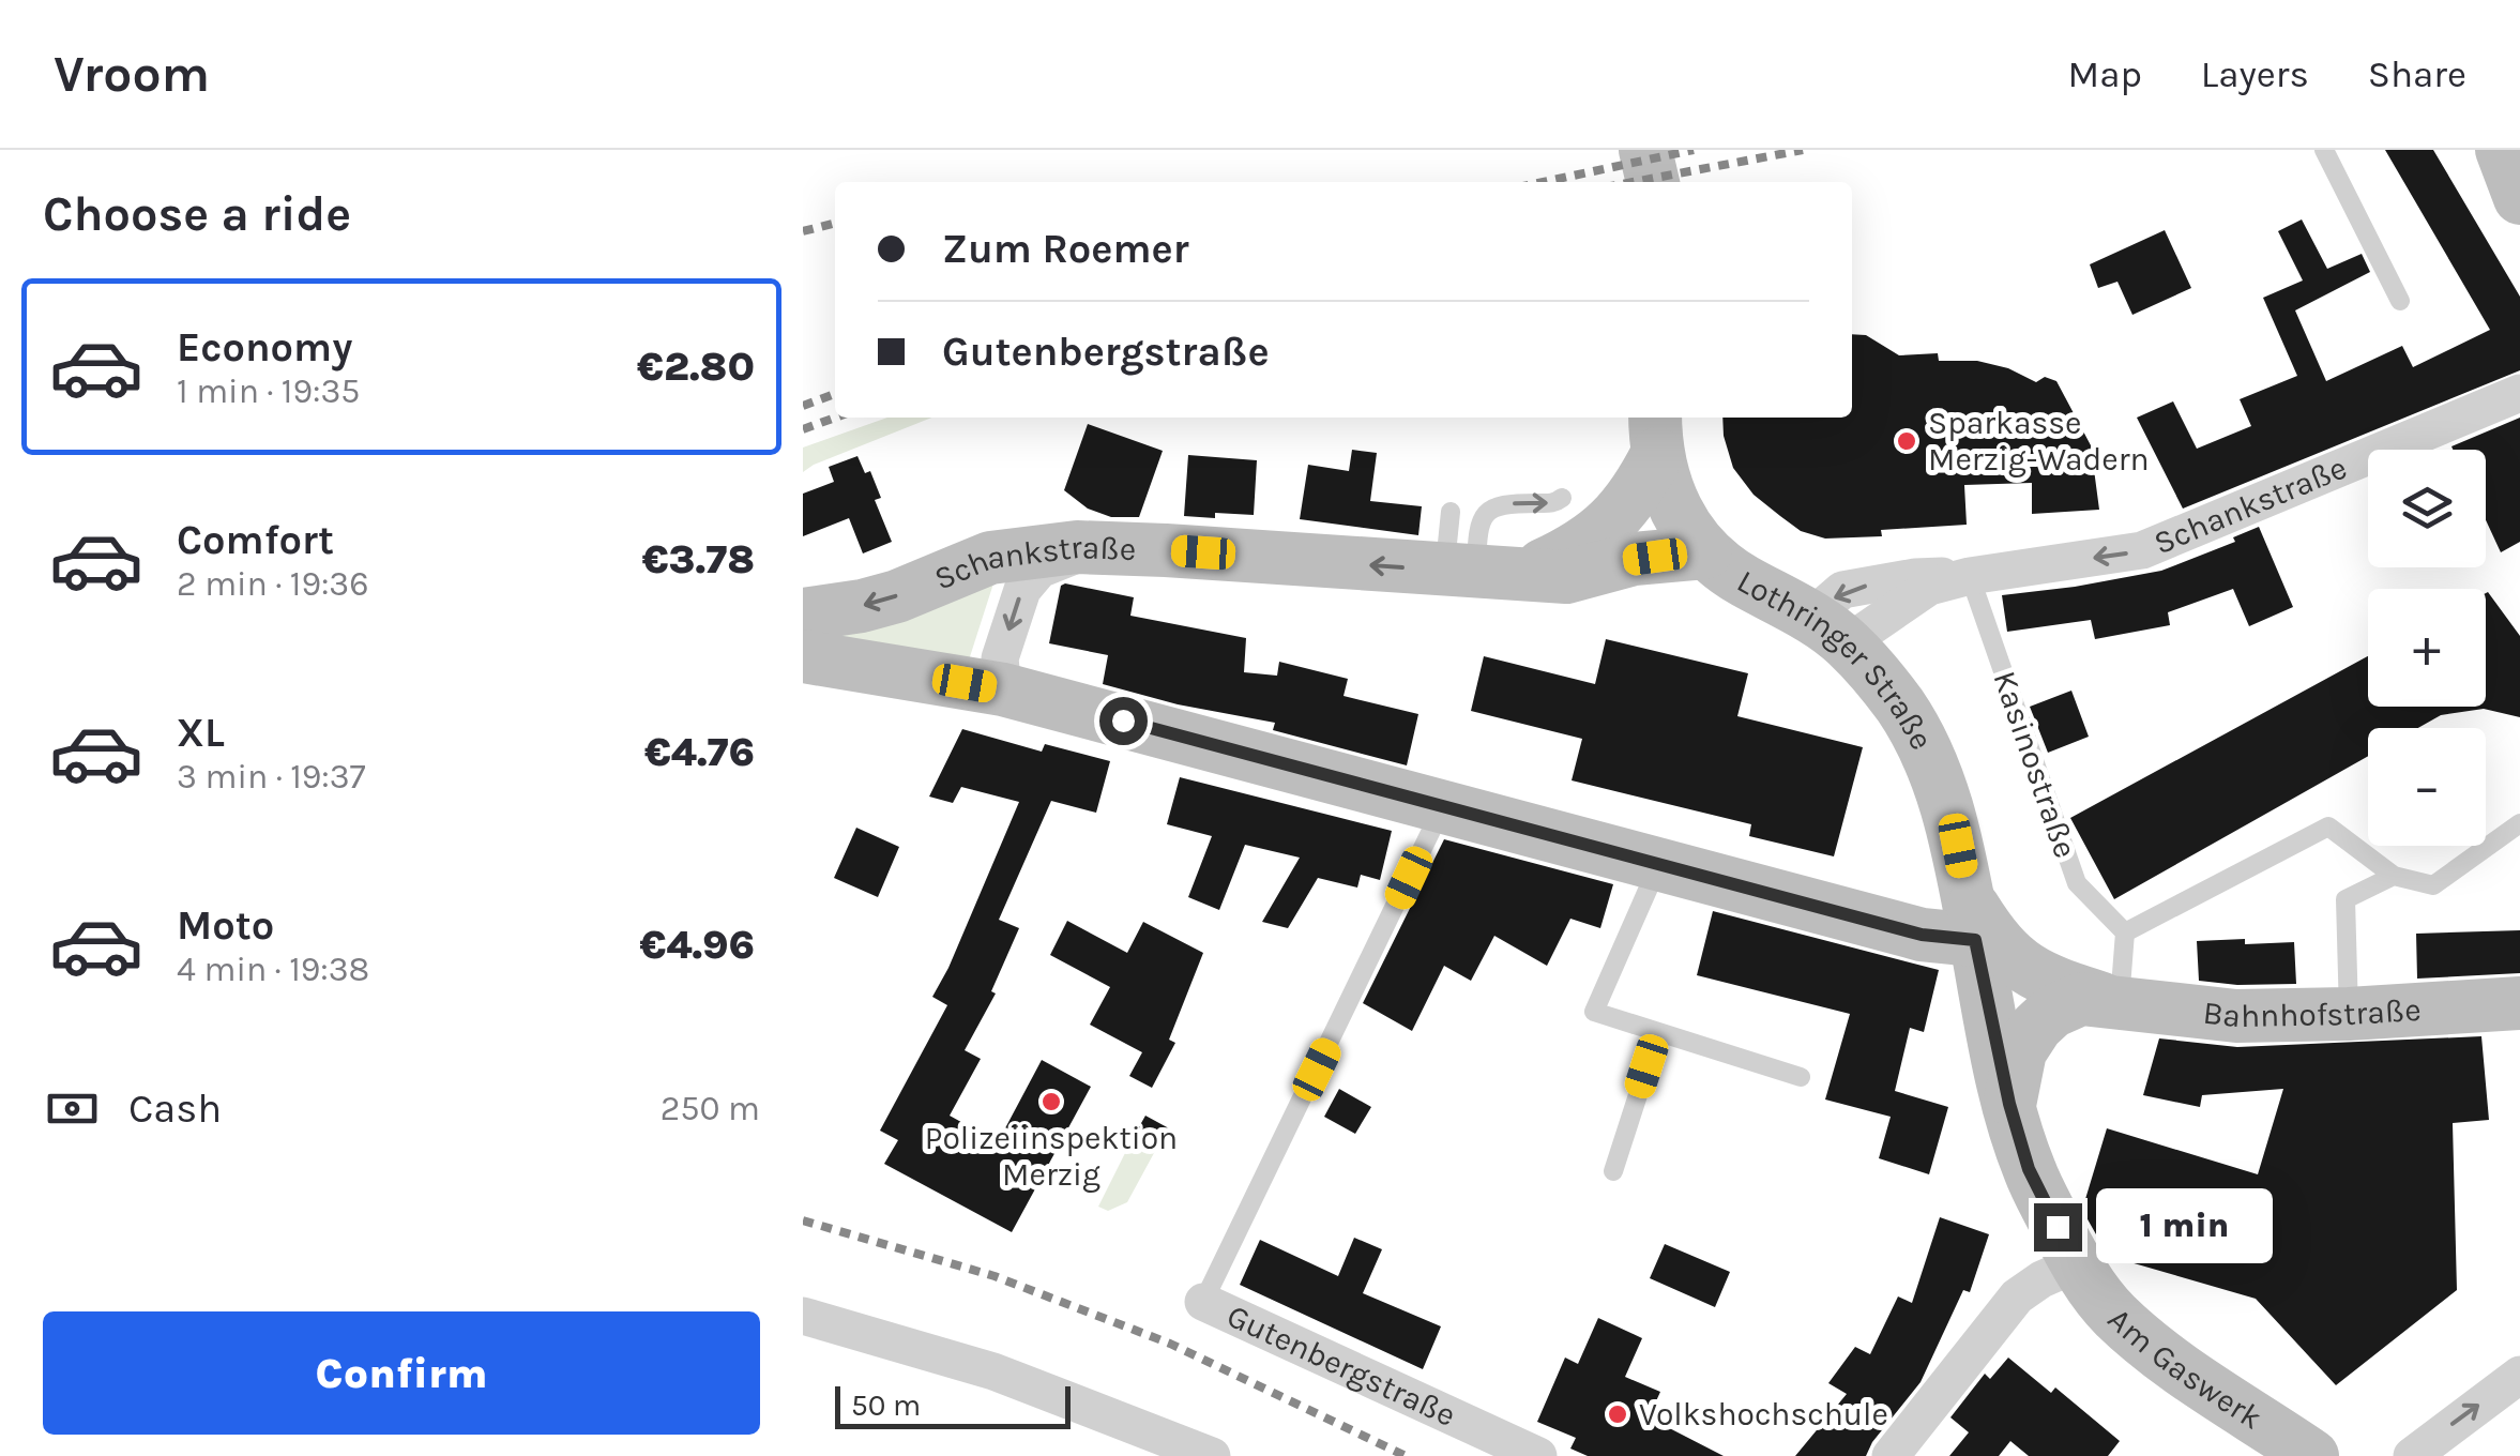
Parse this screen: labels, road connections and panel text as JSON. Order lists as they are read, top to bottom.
{
  "streets": {
    "street": [
      "Schankstraße",
      "Lothringer Straße",
      "Bahnhofstraße",
      "Gutenbergstraße",
      "Am Gaswerk"
    ],
    "lane": ["Kasinostraße"]
  },
  "crossings": [
    ["Schankstraße", "Lothringer Straße"],
    ["Schankstraße", "Kasinostraße"],
    ["Lothringer Straße", "Bahnhofstraße"]
  ],
  "one_way": ["Schankstraße"],
  "places": ["Sparkasse Merzig-Wadern", "Polizeiinspektion Merzig", "Volkshochschule"],
  "scale_bar": "50 m",
  "page": {
    "header": "Vroom",
    "nav": ["Map", "Layers", "Share"],
    "heading": "Choose a ride",
    "banner": ["Zum Roemer", "Gutenbergstraße"],
    "list": [
      {
        "name": "Economy",
        "note": "1 min · 19:35",
        "value": "€2.80"
      },
      {
        "name": "Comfort",
        "note": "2 min · 19:36",
        "value": "€3.78"
      },
      {
        "name": "XL",
        "note": "3 min · 19:37",
        "value": "€4.76"
      },
      {
        "name": "Moto",
        "note": "4 min · 19:38",
        "value": "€4.96"
      }
    ],
    "map_buttons": ["+", "−"],
    "pay": ["Cash", "250 m"],
    "bubble": "1 min",
    "buttons": "Confirm",
    "scale": "50 m"
  }
}
